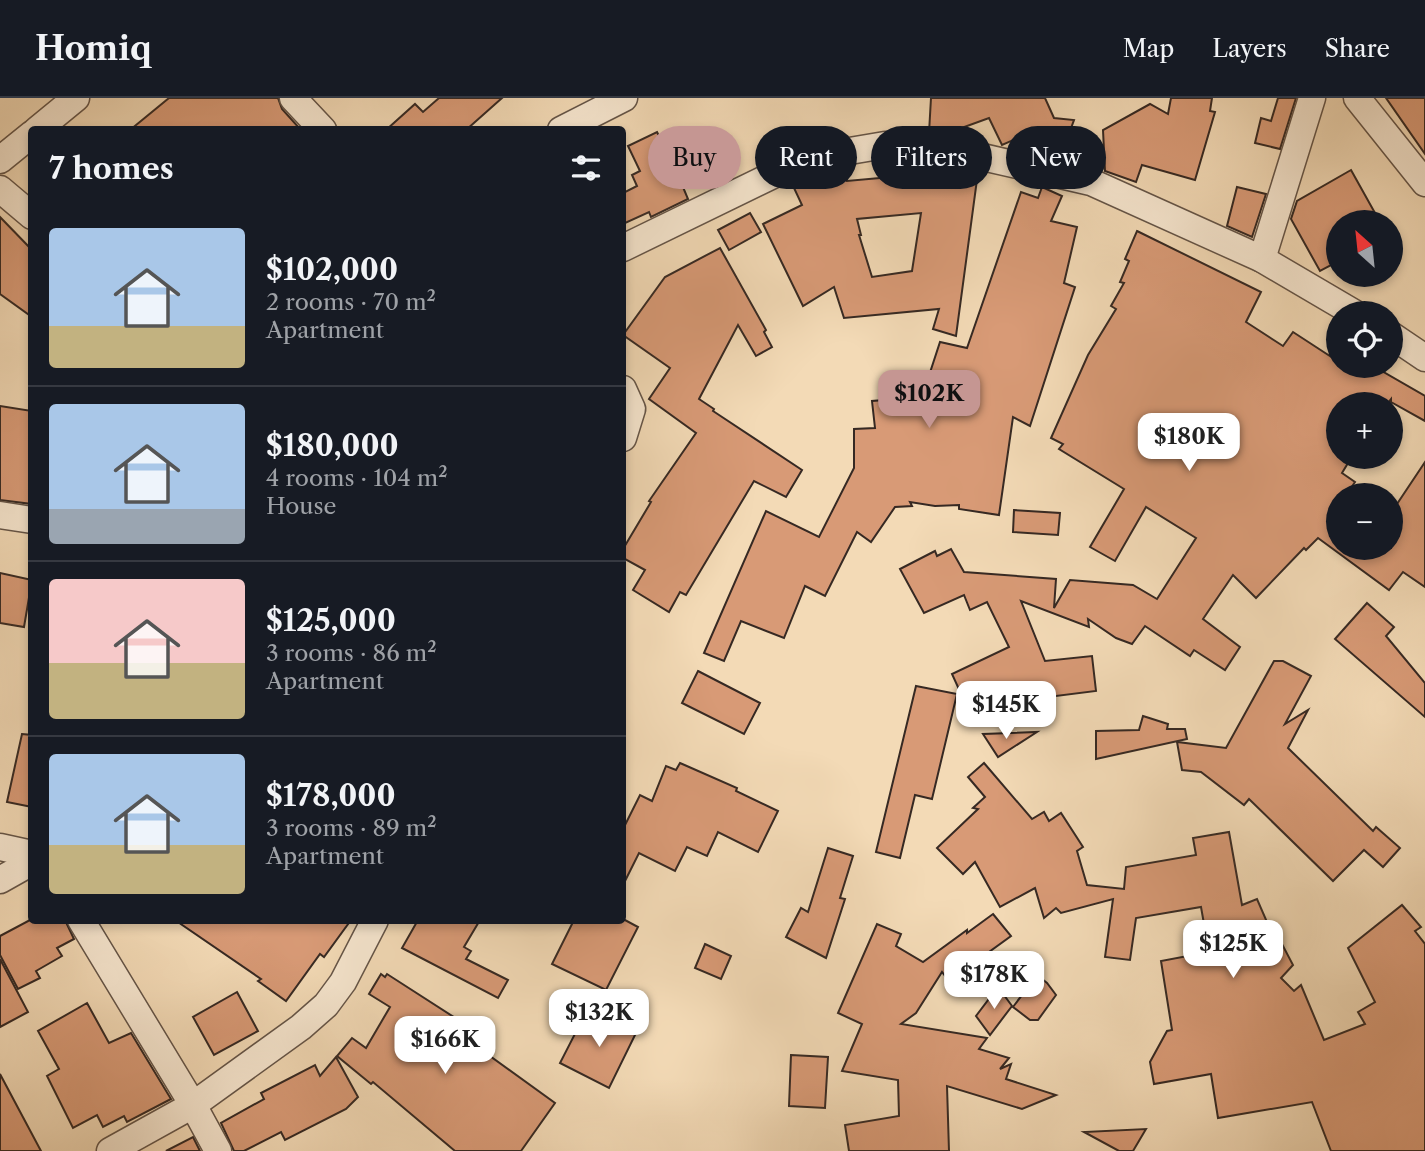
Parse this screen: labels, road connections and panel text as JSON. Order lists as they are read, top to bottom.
{
  "north": "top left",
  "page": {
    "header": "Homiq",
    "nav": ["Map", "Layers", "Share"],
    "chip": [
      "Buy",
      "Rent",
      "Filters",
      "New"
    ],
    "heading": "7 homes",
    "map_buttons": ["+", "−"],
    "list": [
      {
        "name": "$102,000",
        "note": "2 rooms · 70 m² · Apartment"
      },
      {
        "name": "$180,000",
        "note": "4 rooms · 104 m² · House"
      },
      {
        "name": "$125,000",
        "note": "3 rooms · 86 m² · Apartment"
      },
      {
        "name": "$178,000",
        "note": "3 rooms · 89 m² · Apartment"
      }
    ],
    "price": [
      "$102K",
      "$180K",
      "$145K",
      "$125K",
      "$178K",
      "$132K",
      "$166K"
    ]
  }
}
